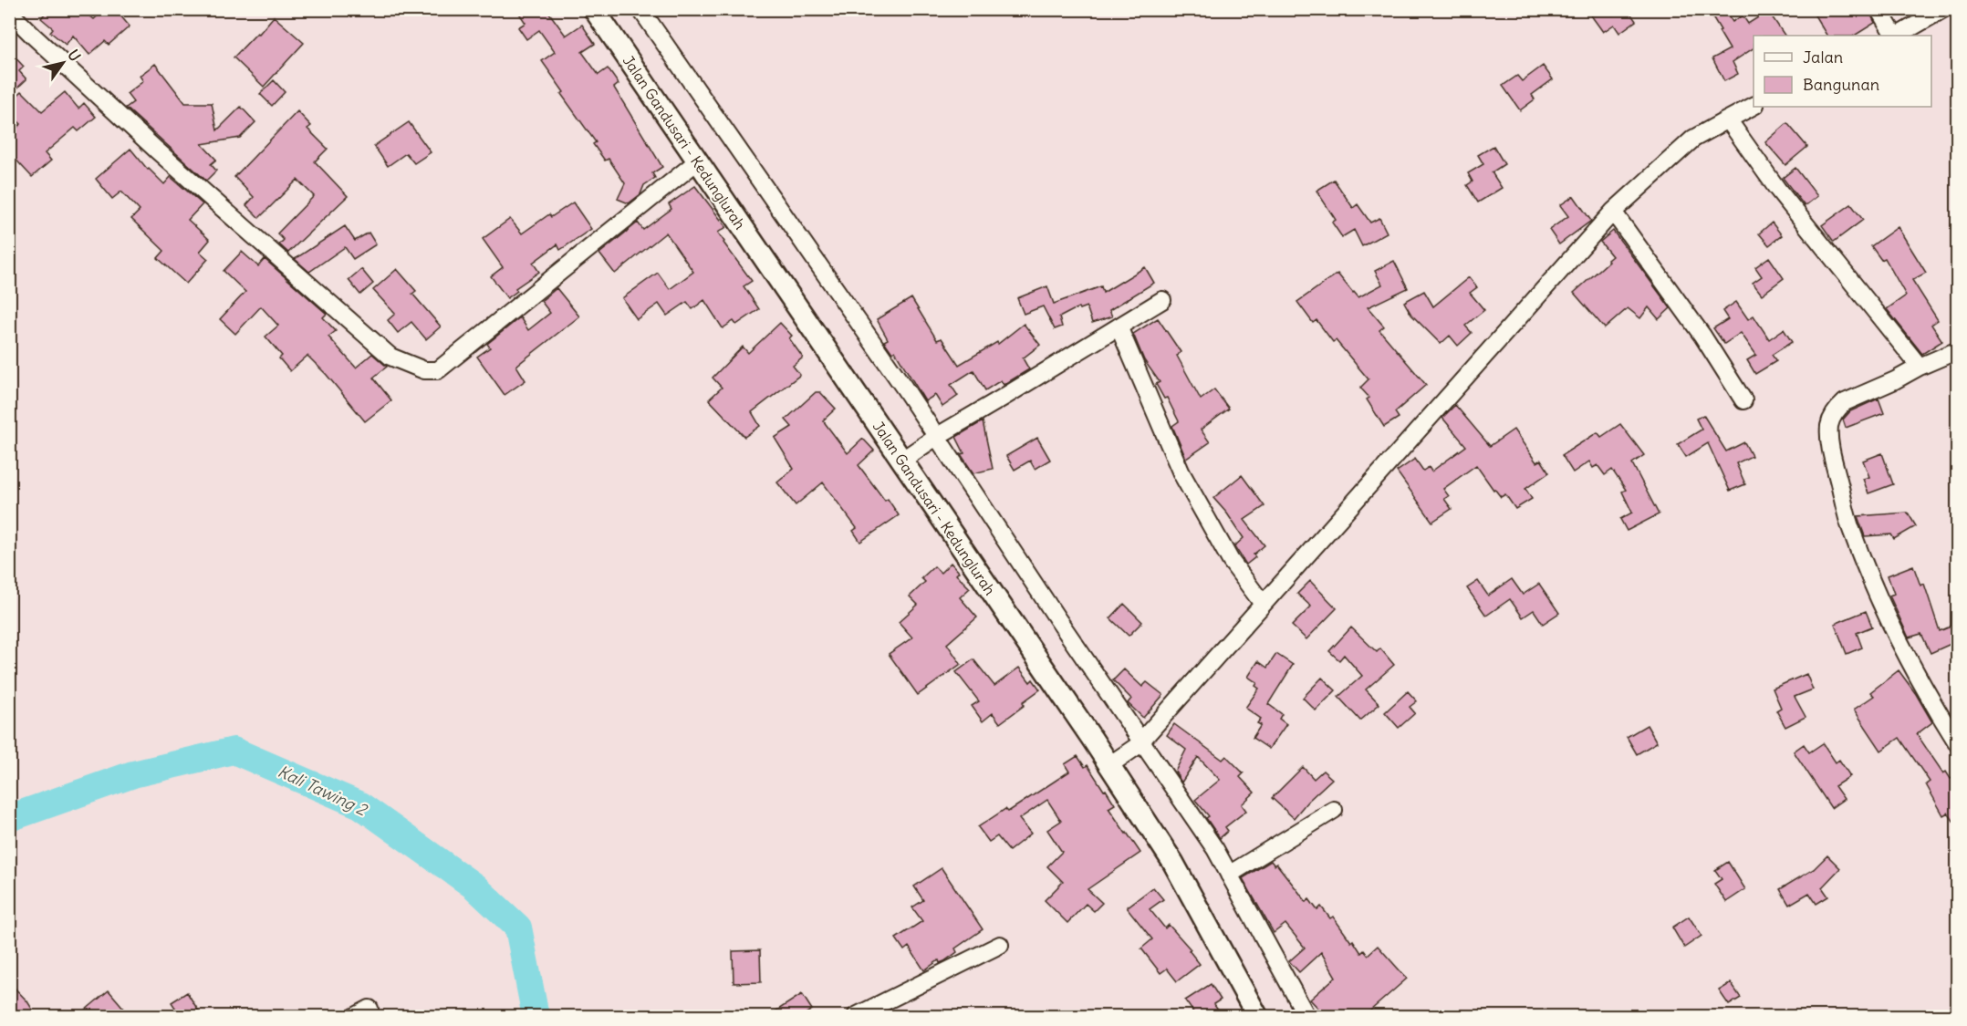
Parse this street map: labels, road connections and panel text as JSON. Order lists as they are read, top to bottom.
{
  "streets": {
    "street": ["Jalan Gandusari - Kedunglurah"]
  },
  "water": ["Kali Tawing 2"],
  "legend": ["Jalan", "Bangunan"],
  "north": "top right"
}
